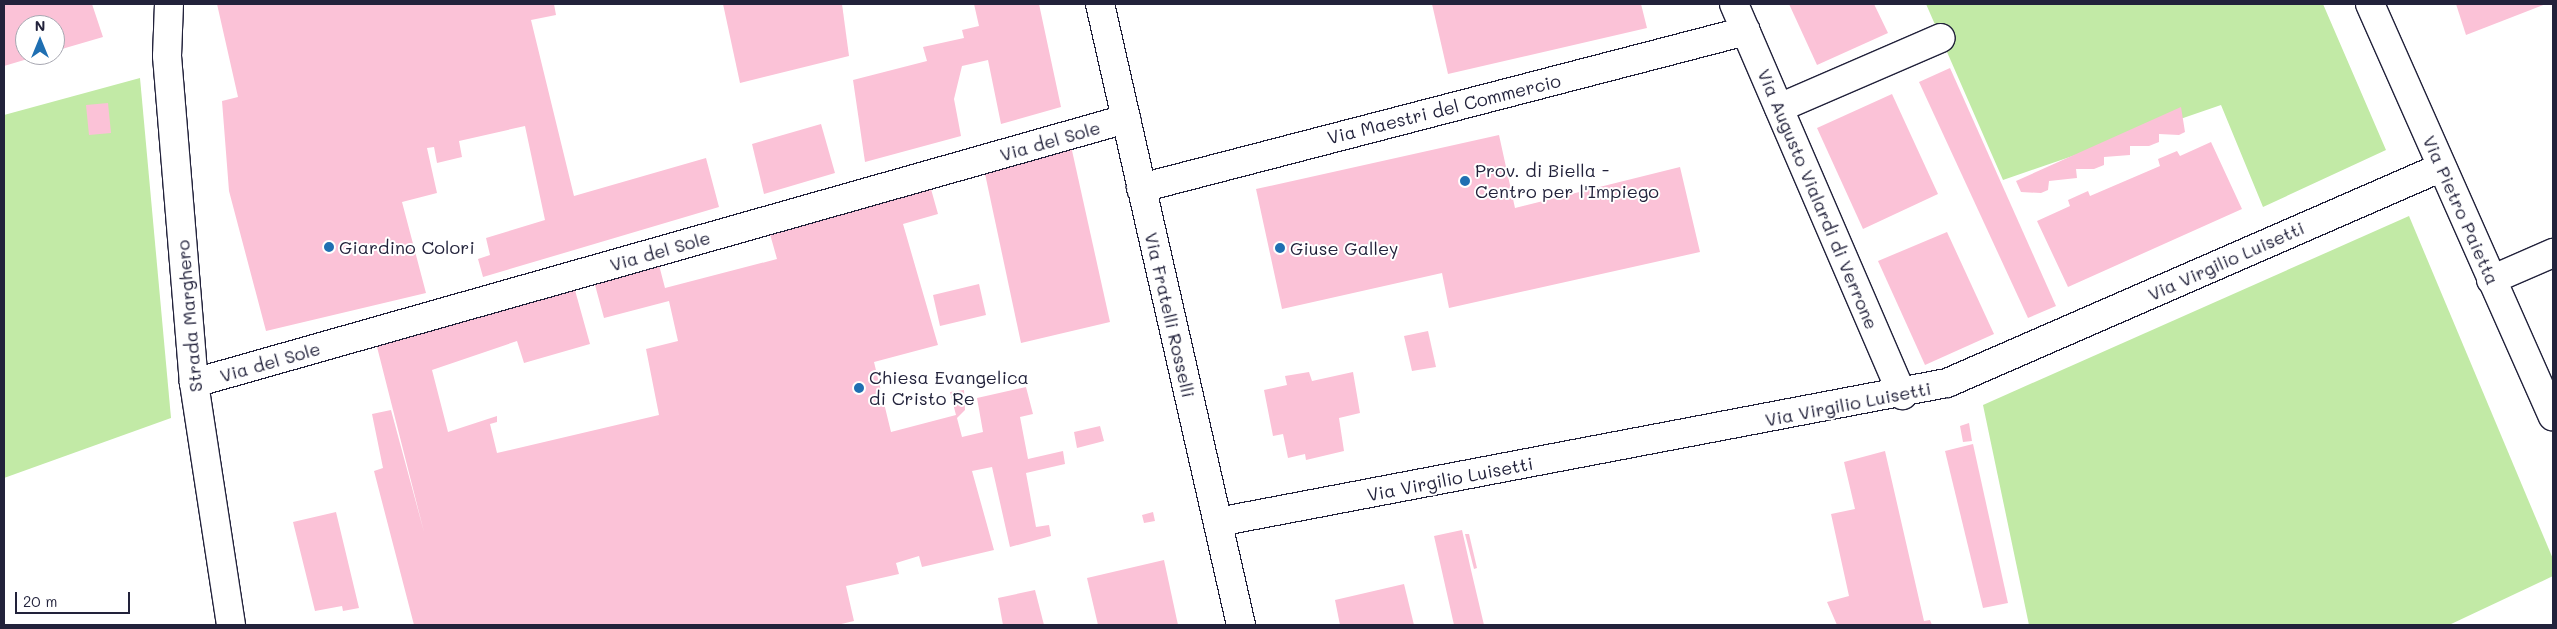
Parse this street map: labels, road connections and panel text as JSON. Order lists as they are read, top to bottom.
{
  "streets": {
    "street": [
      "Via Maestri del Commercio",
      "Via del Sole",
      "Via Augusto Vialardi di Verrone",
      "Via Pietro Paietta",
      "Via Virgilio Luisetti",
      "Via Fratelli Rosselli",
      "Strada Marghero"
    ]
  },
  "crossings": [
    ["Via Maestri del Commercio", "Via Augusto Vialardi di Verrone"],
    ["Via Maestri del Commercio", "Via Fratelli Rosselli"],
    ["Via del Sole", "Via Fratelli Rosselli"],
    ["Via del Sole", "Strada Marghero"],
    ["Via Augusto Vialardi di Verrone", "Via Virgilio Luisetti"],
    ["Via Pietro Paietta", "Via Virgilio Luisetti"],
    ["Via Virgilio Luisetti", "Via Fratelli Rosselli"]
  ],
  "places": [
    "Prov. di Biella - Centro per l'Impiego",
    "Giardino Colori",
    "Giuse Galley",
    "Chiesa Evangelica di Cristo Re"
  ],
  "scale_bar": "20 m",
  "north": "top"
}
